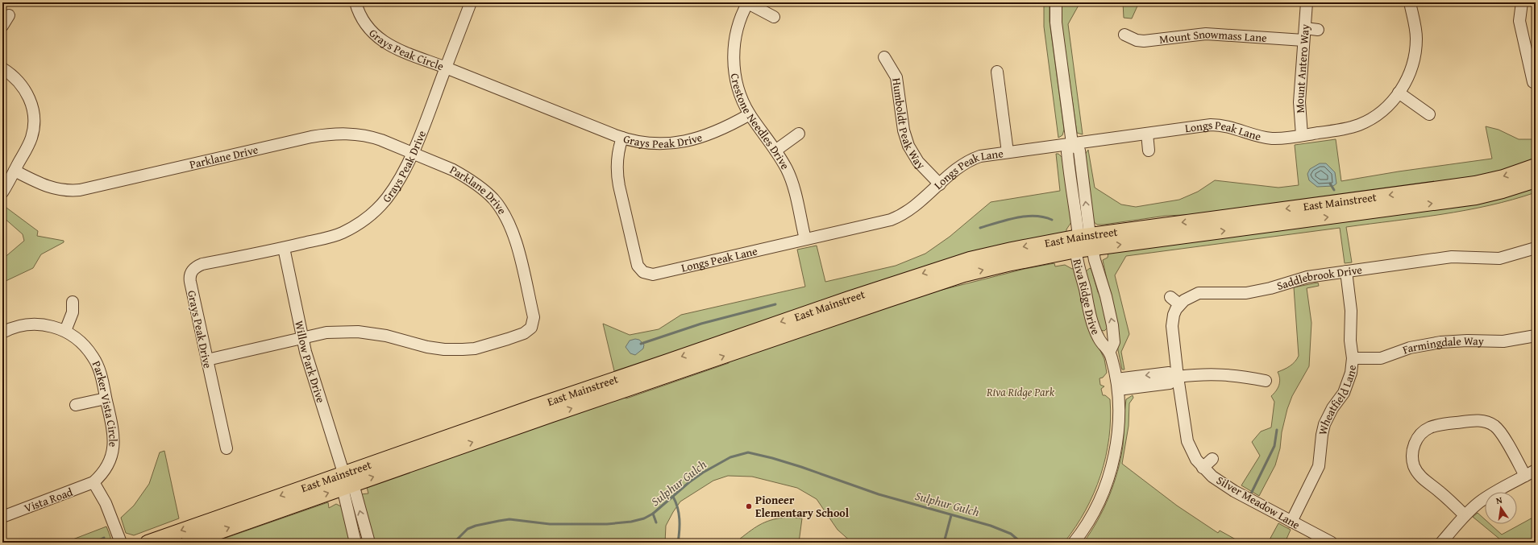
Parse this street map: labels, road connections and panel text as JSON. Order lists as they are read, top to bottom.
{
  "streets": {
    "main road": ["East Mainstreet"],
    "street": [
      "Mount Snowmass Lane",
      "Grays Peak Circle",
      "Mount Antero Way",
      "Crestone Needles Drive",
      "Humboldt Peak Way",
      "Longs Peak Lane",
      "Grays Peak Drive",
      "Parklane Drive",
      "Saddlebrook Drive",
      "Riva Ridge Drive",
      "Farmingdale Way",
      "Willow Park Drive",
      "Wheatfield Lane",
      "Parker Vista Circle",
      "Vista Road",
      "Silver Meadow Lane"
    ]
  },
  "crossings": [
    ["Mount Snowmass Lane", "Mount Antero Way"],
    ["Grays Peak Circle", "Grays Peak Drive"],
    ["Mount Antero Way", "Longs Peak Lane"],
    ["Crestone Needles Drive", "Longs Peak Lane"],
    ["Crestone Needles Drive", "Grays Peak Drive"],
    ["Humboldt Peak Way", "Longs Peak Lane"],
    ["Longs Peak Lane", "Grays Peak Drive"],
    ["Longs Peak Lane", "Riva Ridge Drive"],
    ["Grays Peak Drive", "Parklane Drive"],
    ["Grays Peak Drive", "Willow Park Drive"],
    ["Parklane Drive", "Willow Park Drive"],
    ["East Mainstreet", "Riva Ridge Drive"],
    ["East Mainstreet", "Willow Park Drive"],
    ["Saddlebrook Drive", "Wheatfield Lane"],
    ["Farmingdale Way", "Wheatfield Lane"],
    ["Wheatfield Lane", "Silver Meadow Lane"],
    ["Parker Vista Circle", "Vista Road"]
  ],
  "water": ["Sulphur Gulch"],
  "parks": ["Riva Ridge Park"],
  "places": ["Pioneer Elementary School"],
  "north": "top"
}
